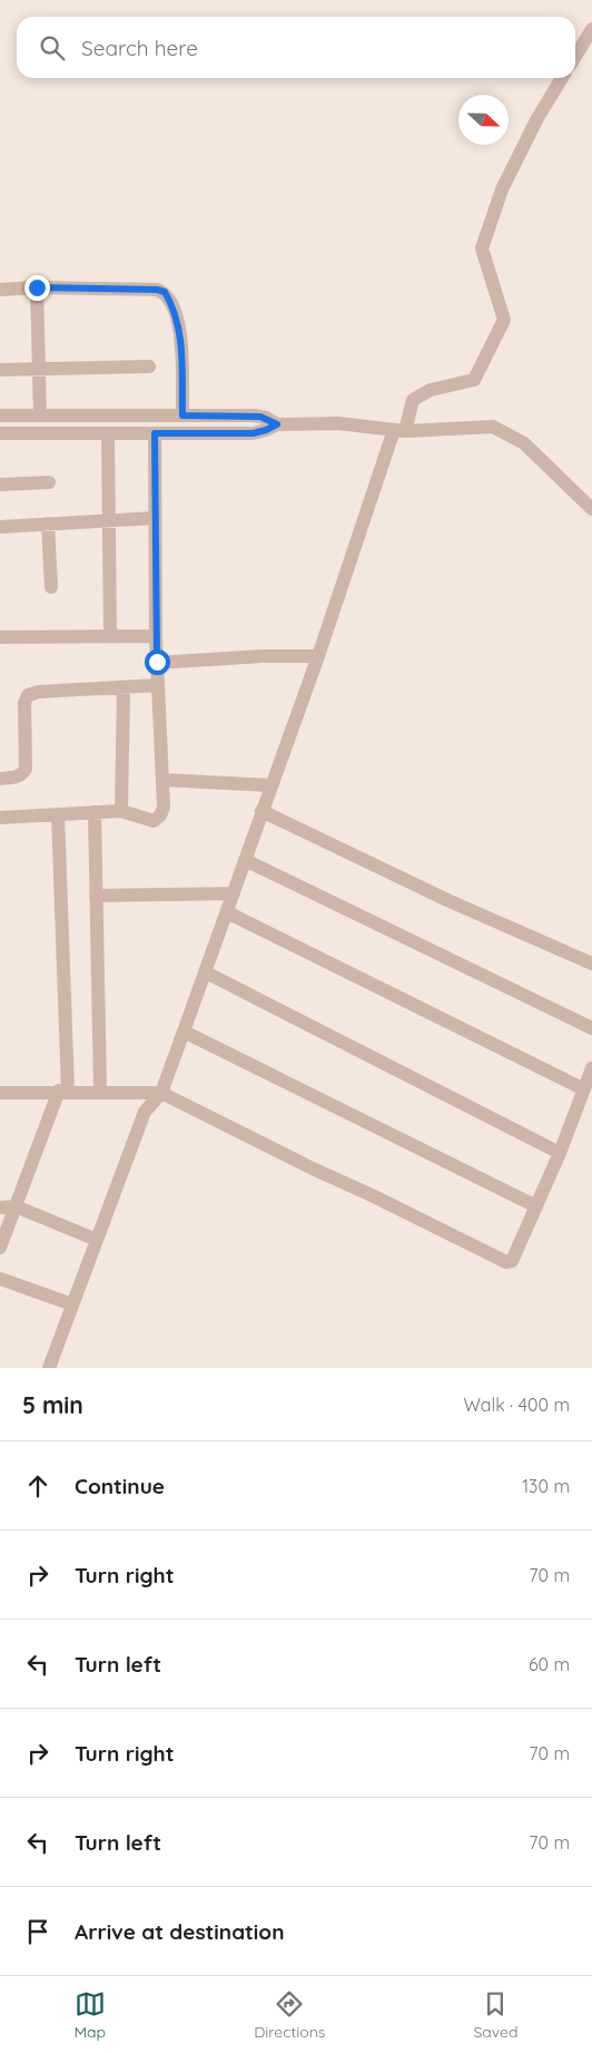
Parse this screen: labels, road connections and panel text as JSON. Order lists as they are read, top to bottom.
{
  "north": "right",
  "page": {
    "search": "Search here",
    "heading": ["5 min", "Walk · 400 m"],
    "list": [
      ["Continue", "130 m"],
      ["Turn right", "70 m"],
      ["Turn left", "60 m"],
      ["Turn right", "70 m"],
      ["Turn left", "70 m"],
      "Arrive at destination"
    ],
    "nav": ["Map", "Directions", "Saved"]
  }
}
